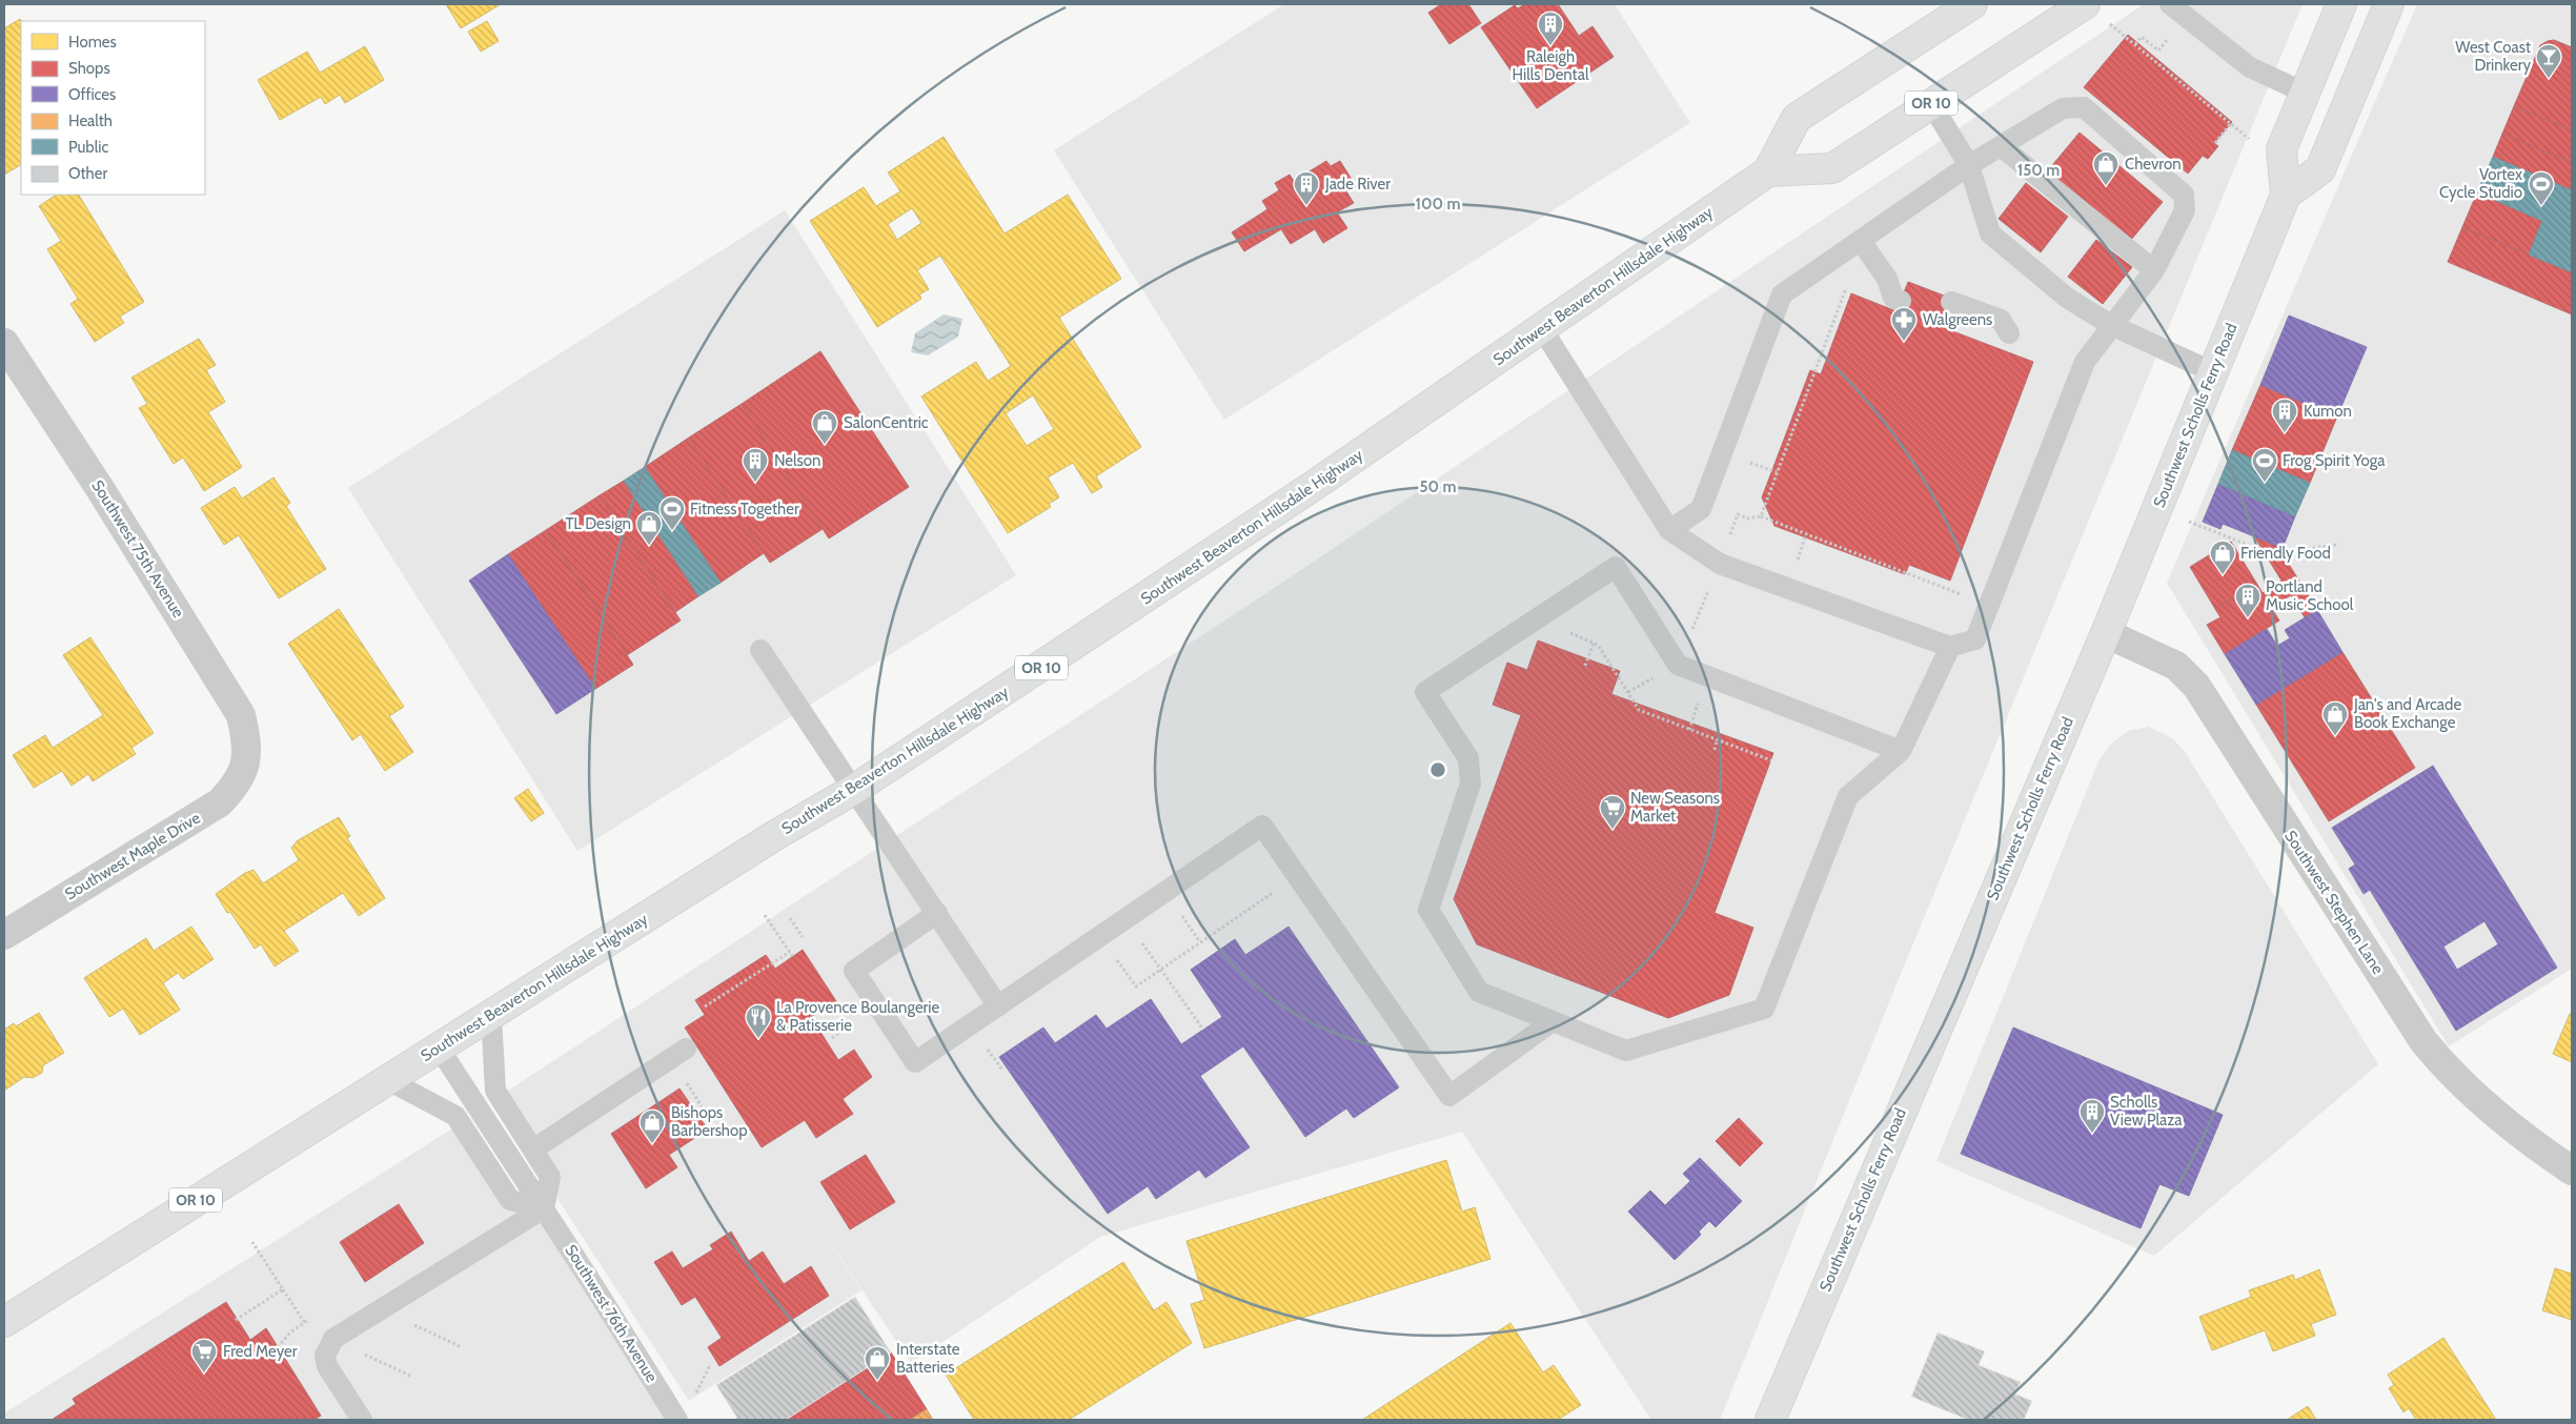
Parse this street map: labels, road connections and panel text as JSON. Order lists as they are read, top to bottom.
{
  "streets": {
    "main road": ["OR 10", "Southwest Beaverton Hillsdale Highway", "Southwest Scholls Ferry Road"],
    "street": ["Southwest 75th Avenue", "Southwest Maple Drive", "Southwest Stephen Lane"],
    "lane": ["Southwest 76th Avenue"]
  },
  "crossings": [
    ["OR 10", "Southwest Beaverton Hillsdale Highway"],
    ["Southwest Beaverton Hillsdale Highway", "Southwest 76th Avenue"],
    ["Southwest Scholls Ferry Road", "Southwest Stephen Lane"],
    ["Southwest 75th Avenue", "Southwest Maple Drive"]
  ],
  "places": {
    "building": [
      "Raleigh Hills Dental",
      "Jade River",
      "Kumon",
      "Nelson",
      "Portland Music School",
      "Scholls View Plaza"
    ],
    "bar": ["West Coast Drinkery"],
    "shop": [
      "Chevron",
      "SalonCentric",
      "TL Design",
      "Friendly Food",
      "Jan's and Arcade Book Exchange",
      "Bishops Barbershop",
      "Interstate Batteries"
    ],
    "sports": ["Vortex Cycle Studio", "Frog Spirit Yoga", "Fitness Together"],
    "pharmacy": ["Walgreens"],
    "supermarket": ["New Seasons Market", "Fred Meyer"],
    "restaurant": ["La Provence Boulangerie & Patisserie"]
  },
  "legend": [
    "Homes",
    "Shops",
    "Offices",
    "Health",
    "Public",
    "Other"
  ],
  "rings": ["150 m", "100 m", "50 m"]
}
